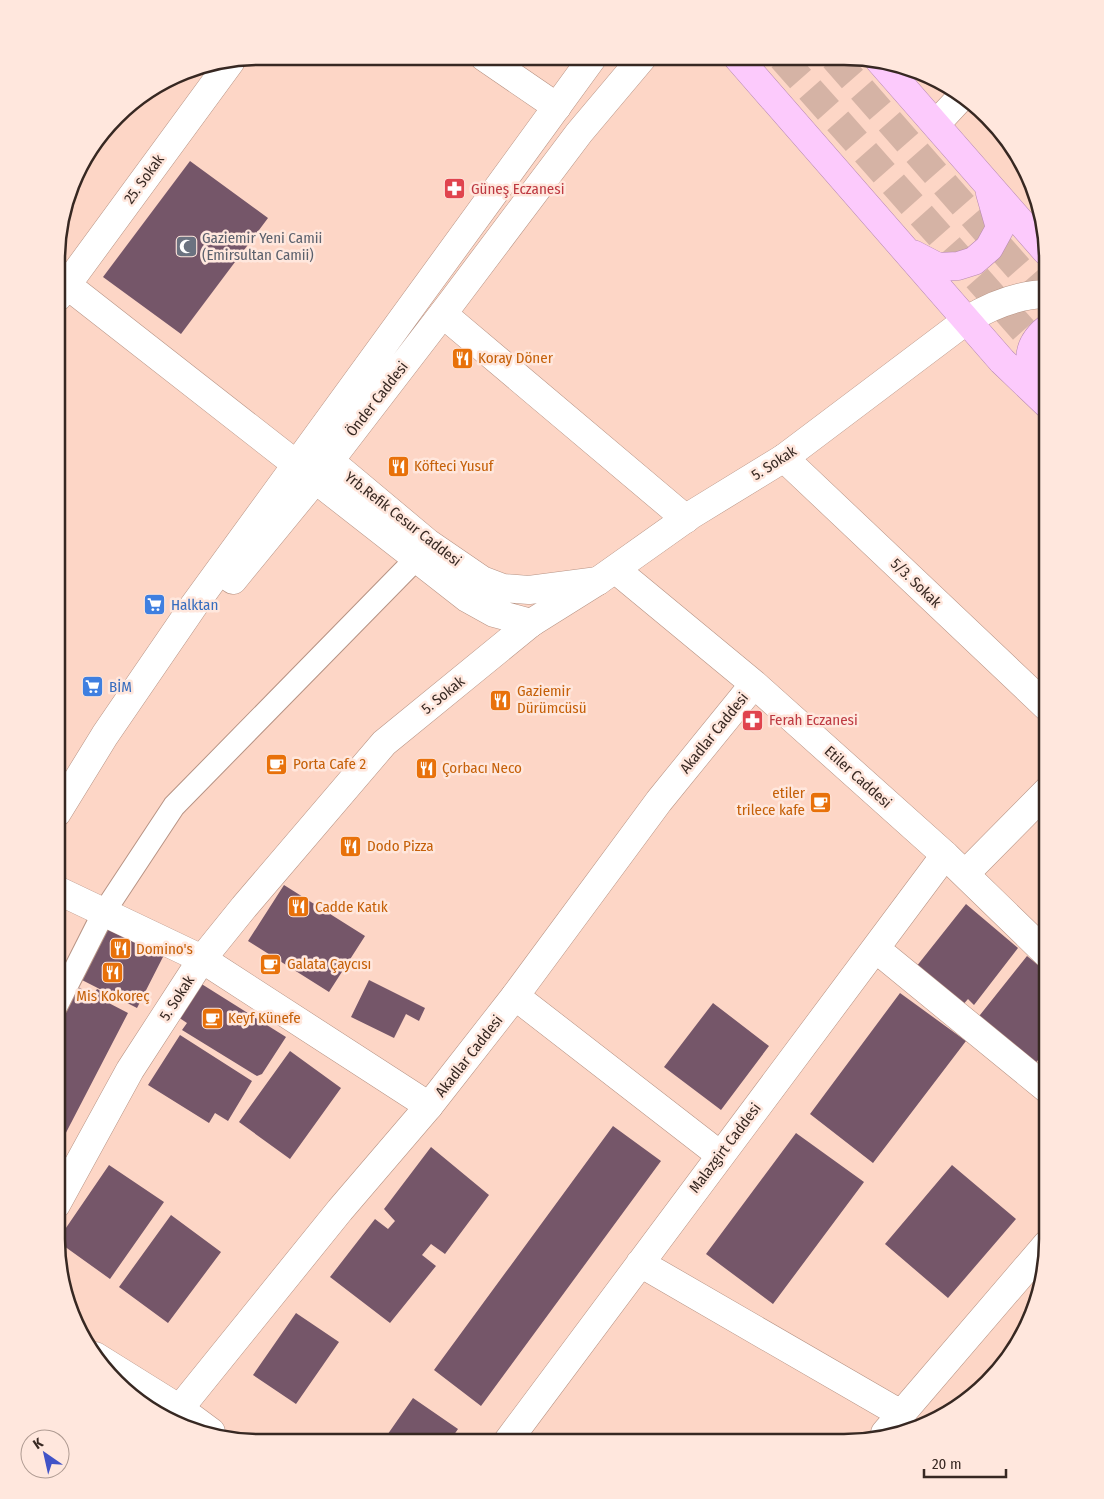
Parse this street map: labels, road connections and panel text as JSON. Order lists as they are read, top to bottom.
{
  "streets": {
    "street": [
      "25. Sokak",
      "Önder Caddesi",
      "5. Sokak",
      "Yrb.Refik Cesur Caddesi",
      "5/3. Sokak",
      "Akadlar Caddesi",
      "Etiler Caddesi",
      "Malazgirt Caddesi"
    ]
  },
  "crossings": [
    ["Önder Caddesi", "Yrb.Refik Cesur Caddesi"],
    ["5. Sokak", "Yrb.Refik Cesur Caddesi"],
    ["5. Sokak", "5/3. Sokak"],
    ["5. Sokak", "Etiler Caddesi"],
    ["Yrb.Refik Cesur Caddesi", "Etiler Caddesi"],
    ["Akadlar Caddesi", "Etiler Caddesi"],
    ["Etiler Caddesi", "Malazgirt Caddesi"]
  ],
  "places": {
    "pharmacy": ["Güneş Eczanesi", "Ferah Eczanesi"],
    "mosque": ["Gaziemir Yeni Camii (Emirsultan Camii)"],
    "restaurant": [
      "Koray Döner",
      "Köfteci Yusuf",
      "Gaziemir Dürümcüsü",
      "Çorbacı Neco",
      "Dodo Pizza",
      "Cadde Katık",
      "Domino's",
      "Mis Kokoreç"
    ],
    "supermarket": ["Halktan", "BİM"],
    "cafe": [
      "Porta Cafe 2",
      "etiler trilece kafe",
      "Galata Çaycısı",
      "Keyf Künefe"
    ]
  },
  "scale_bar": "20 m",
  "north": "top left"
}
